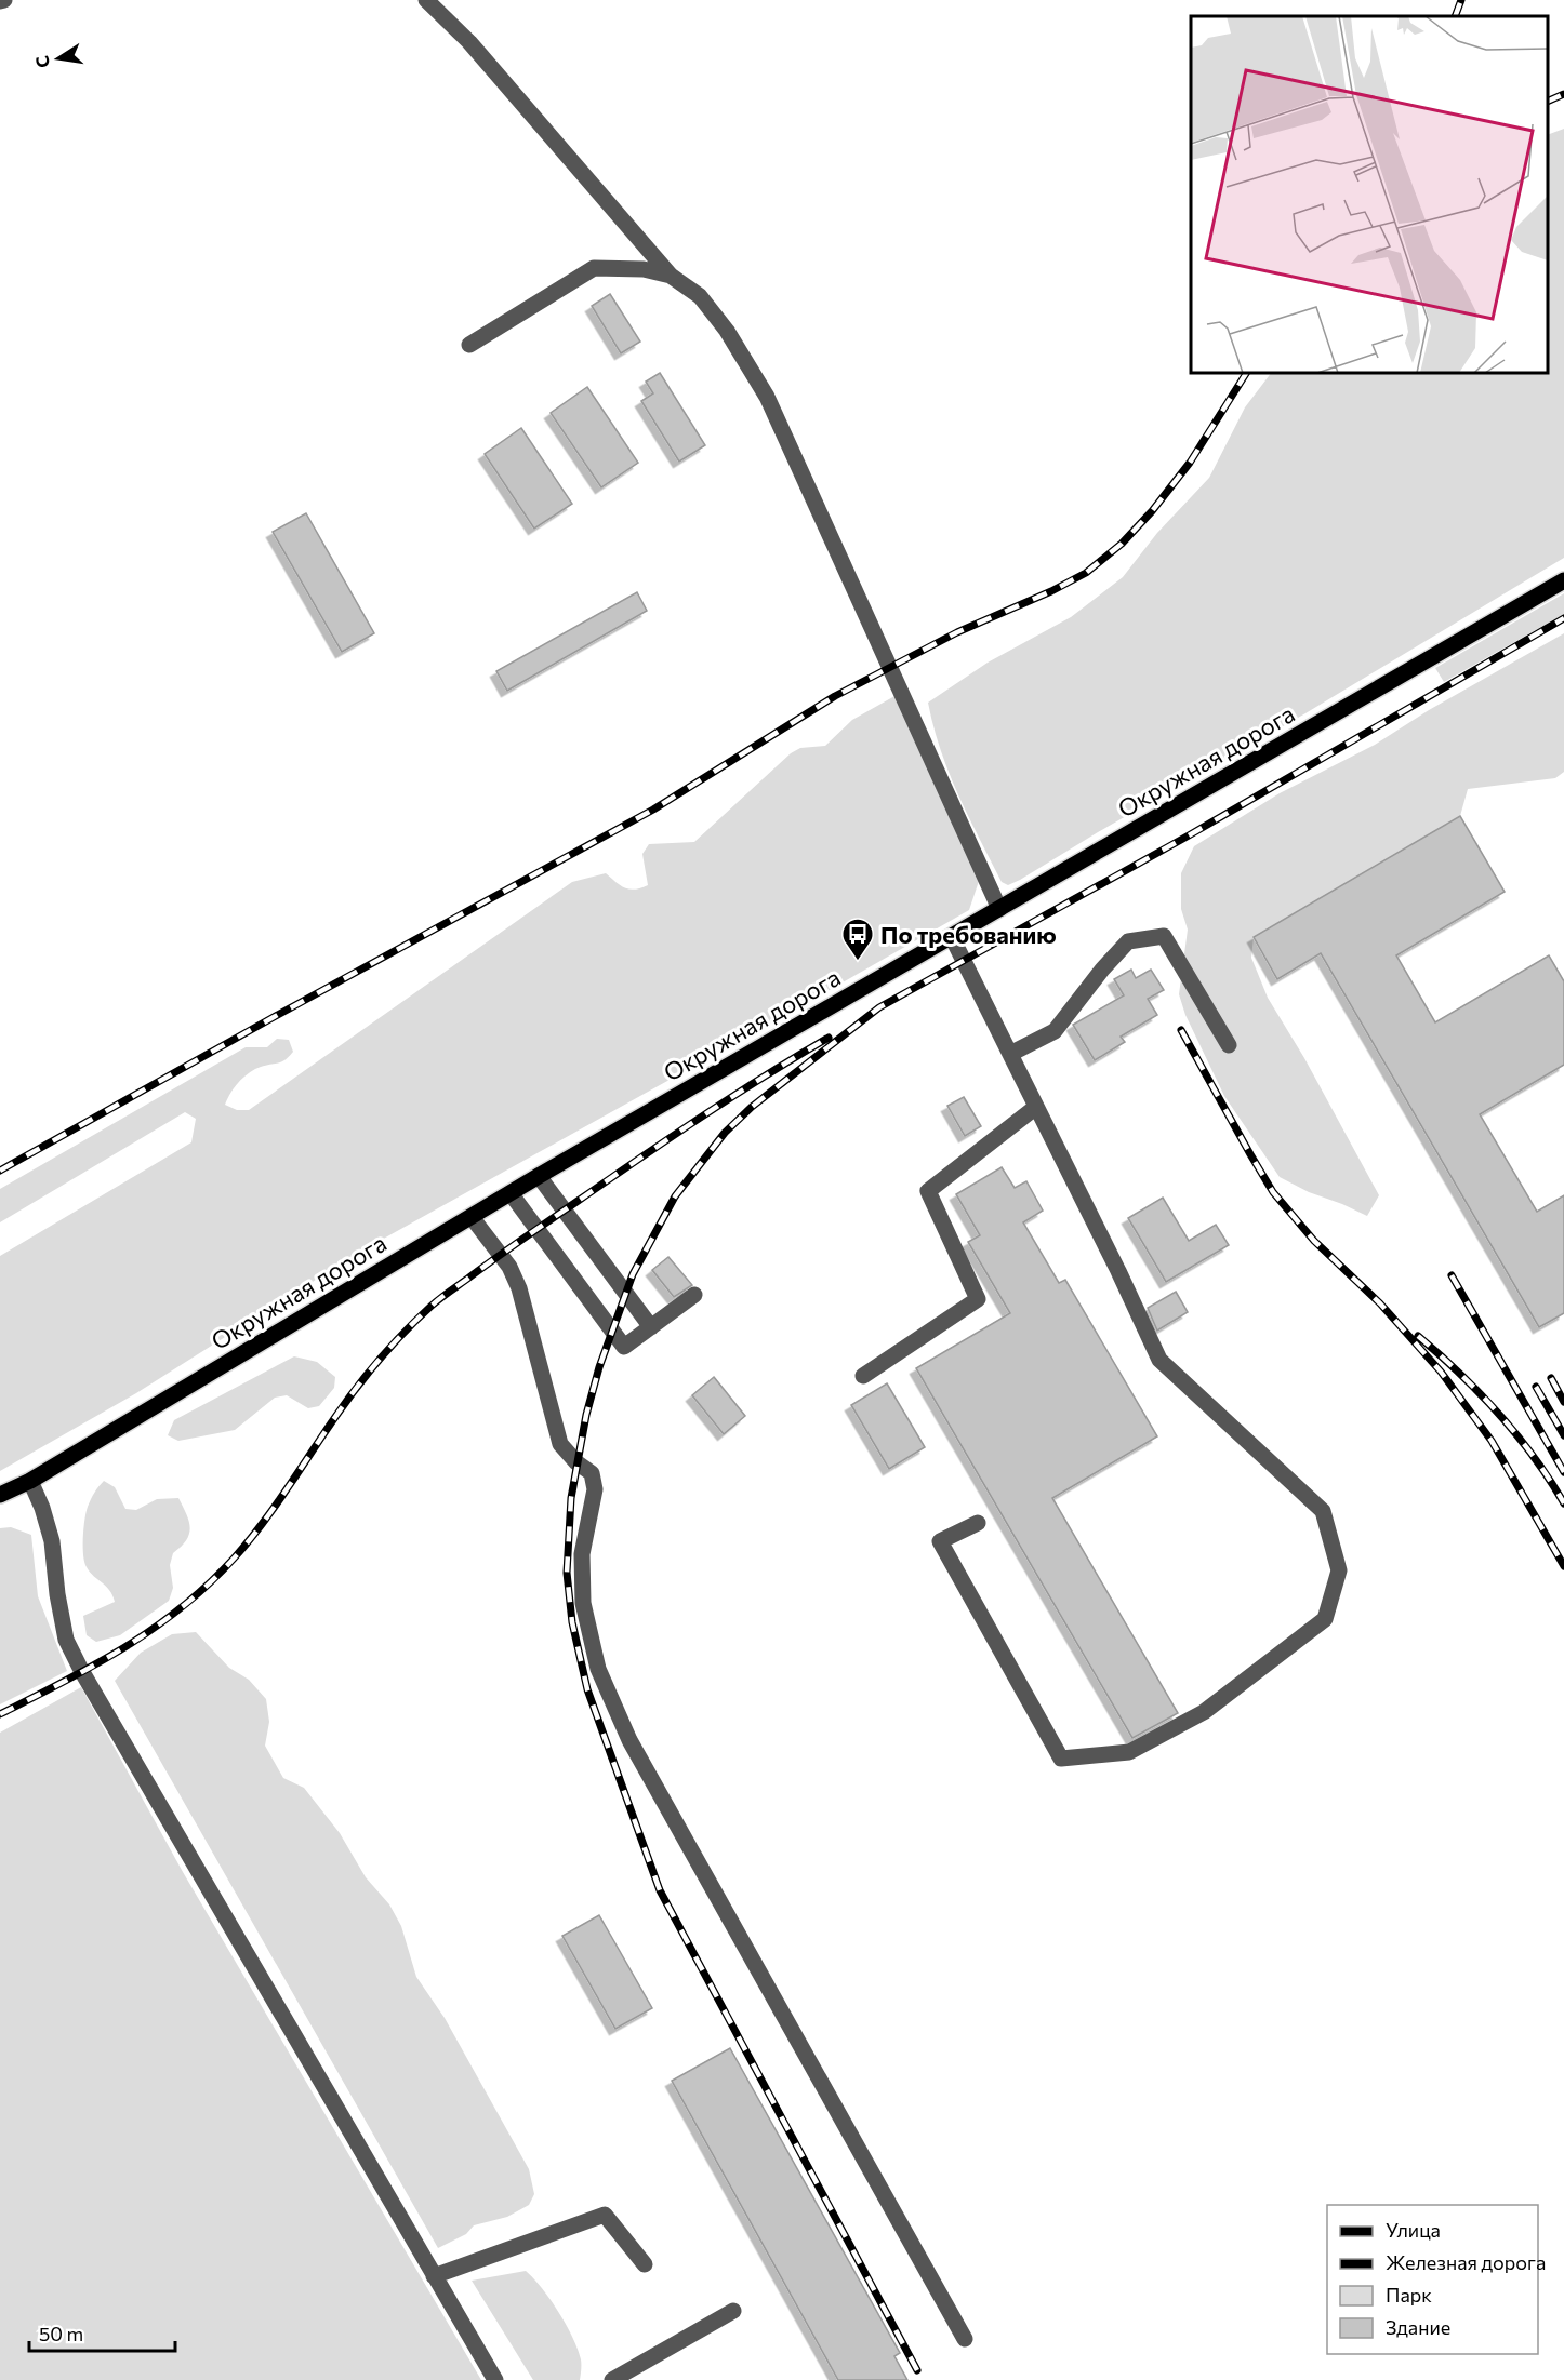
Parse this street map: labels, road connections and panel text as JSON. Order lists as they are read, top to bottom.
{
  "streets": {
    "main road": ["Окружная дорога"]
  },
  "places": {
    "bus stop": ["По требованию"]
  },
  "legend": [
    "Улица",
    "Железная дорога",
    "Парк",
    "Здание"
  ],
  "scale_bar": "50 m",
  "north": "left"
}
